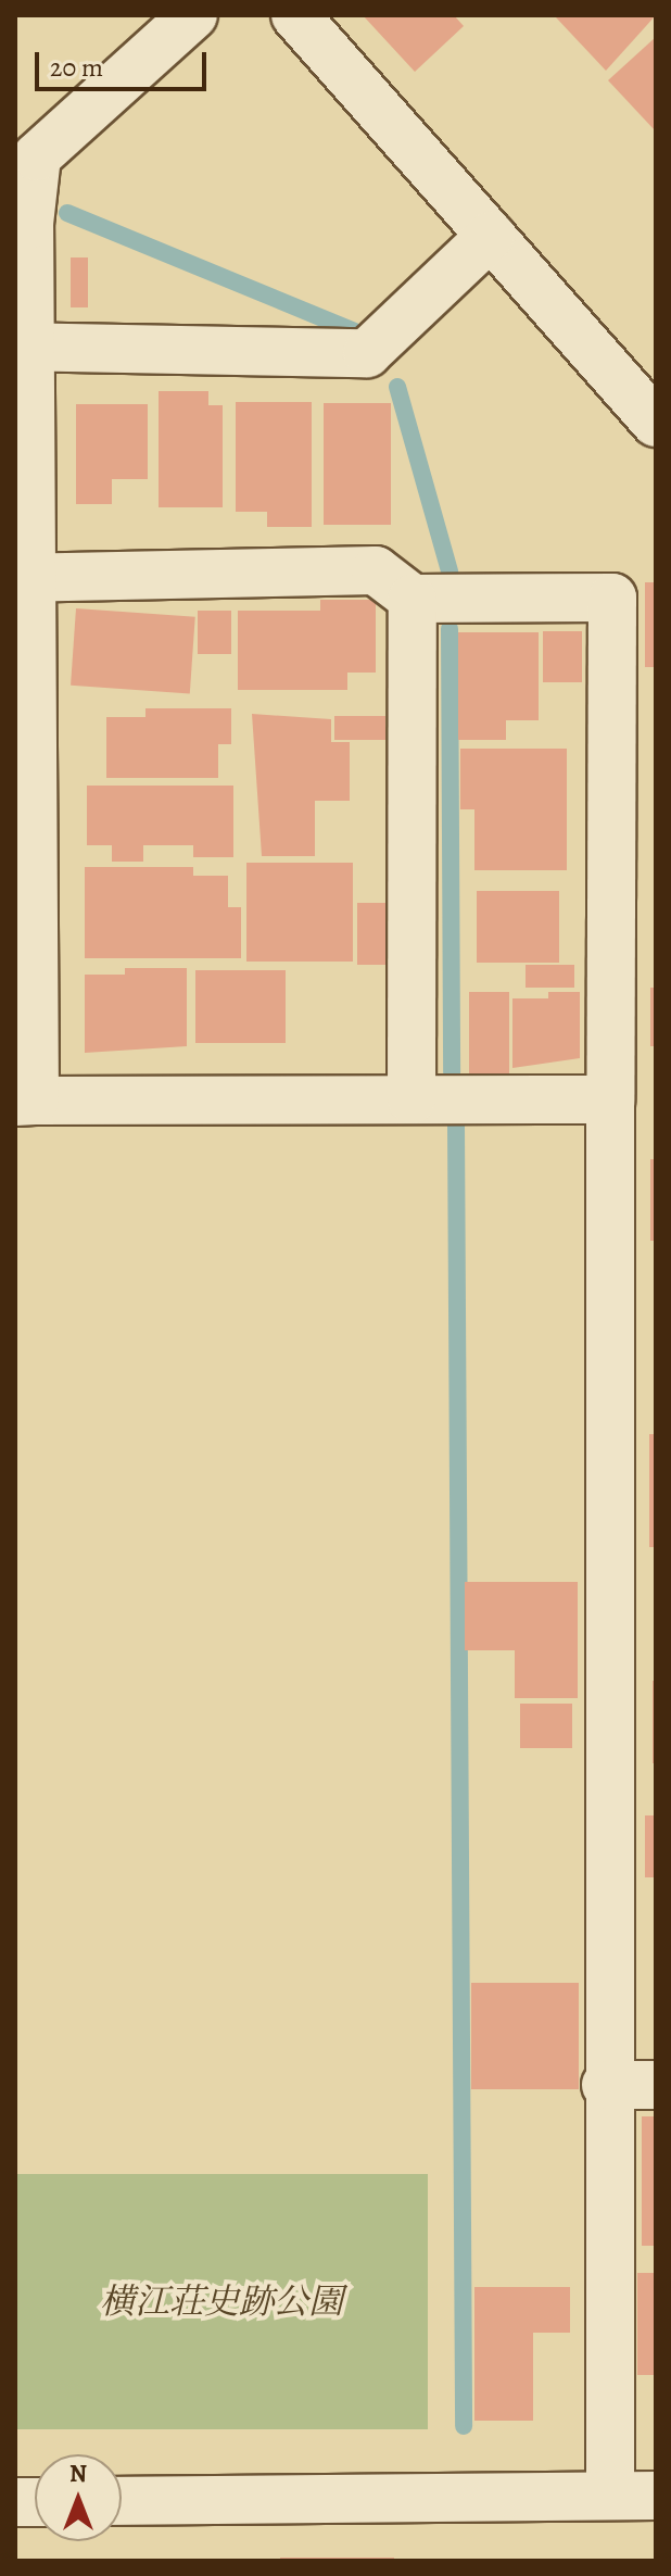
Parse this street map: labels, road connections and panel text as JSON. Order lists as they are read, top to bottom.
{
  "parks": ["横江荘史跡公園"],
  "scale_bar": "20 m",
  "north": "top"
}
